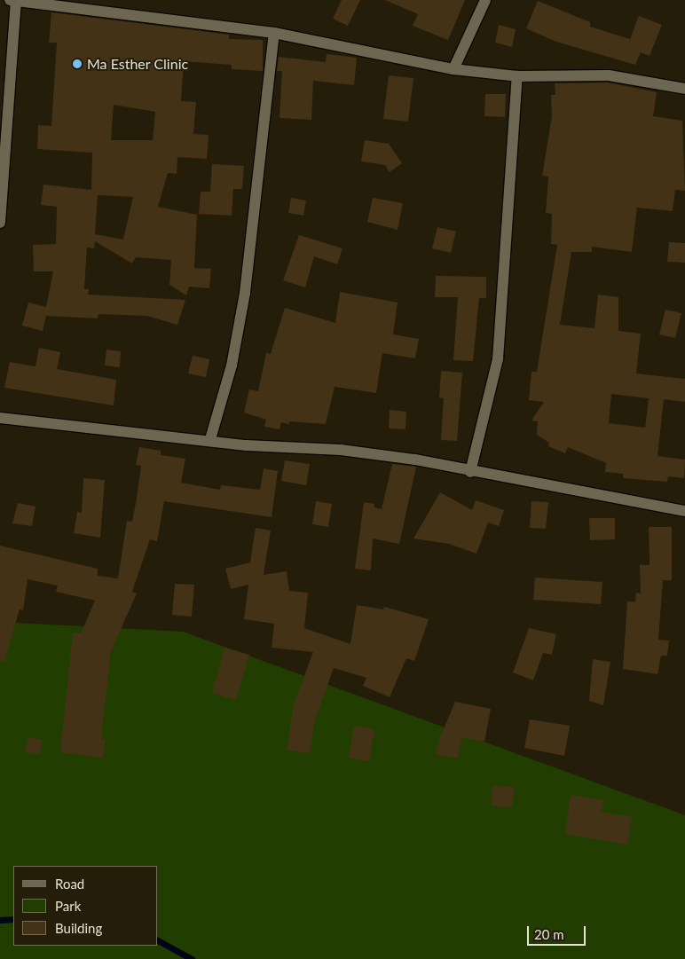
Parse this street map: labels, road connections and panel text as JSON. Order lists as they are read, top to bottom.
{
  "places": ["Ma Esther Clinic"],
  "legend": ["Road", "Park", "Building"],
  "scale_bar": "20 m"
}
